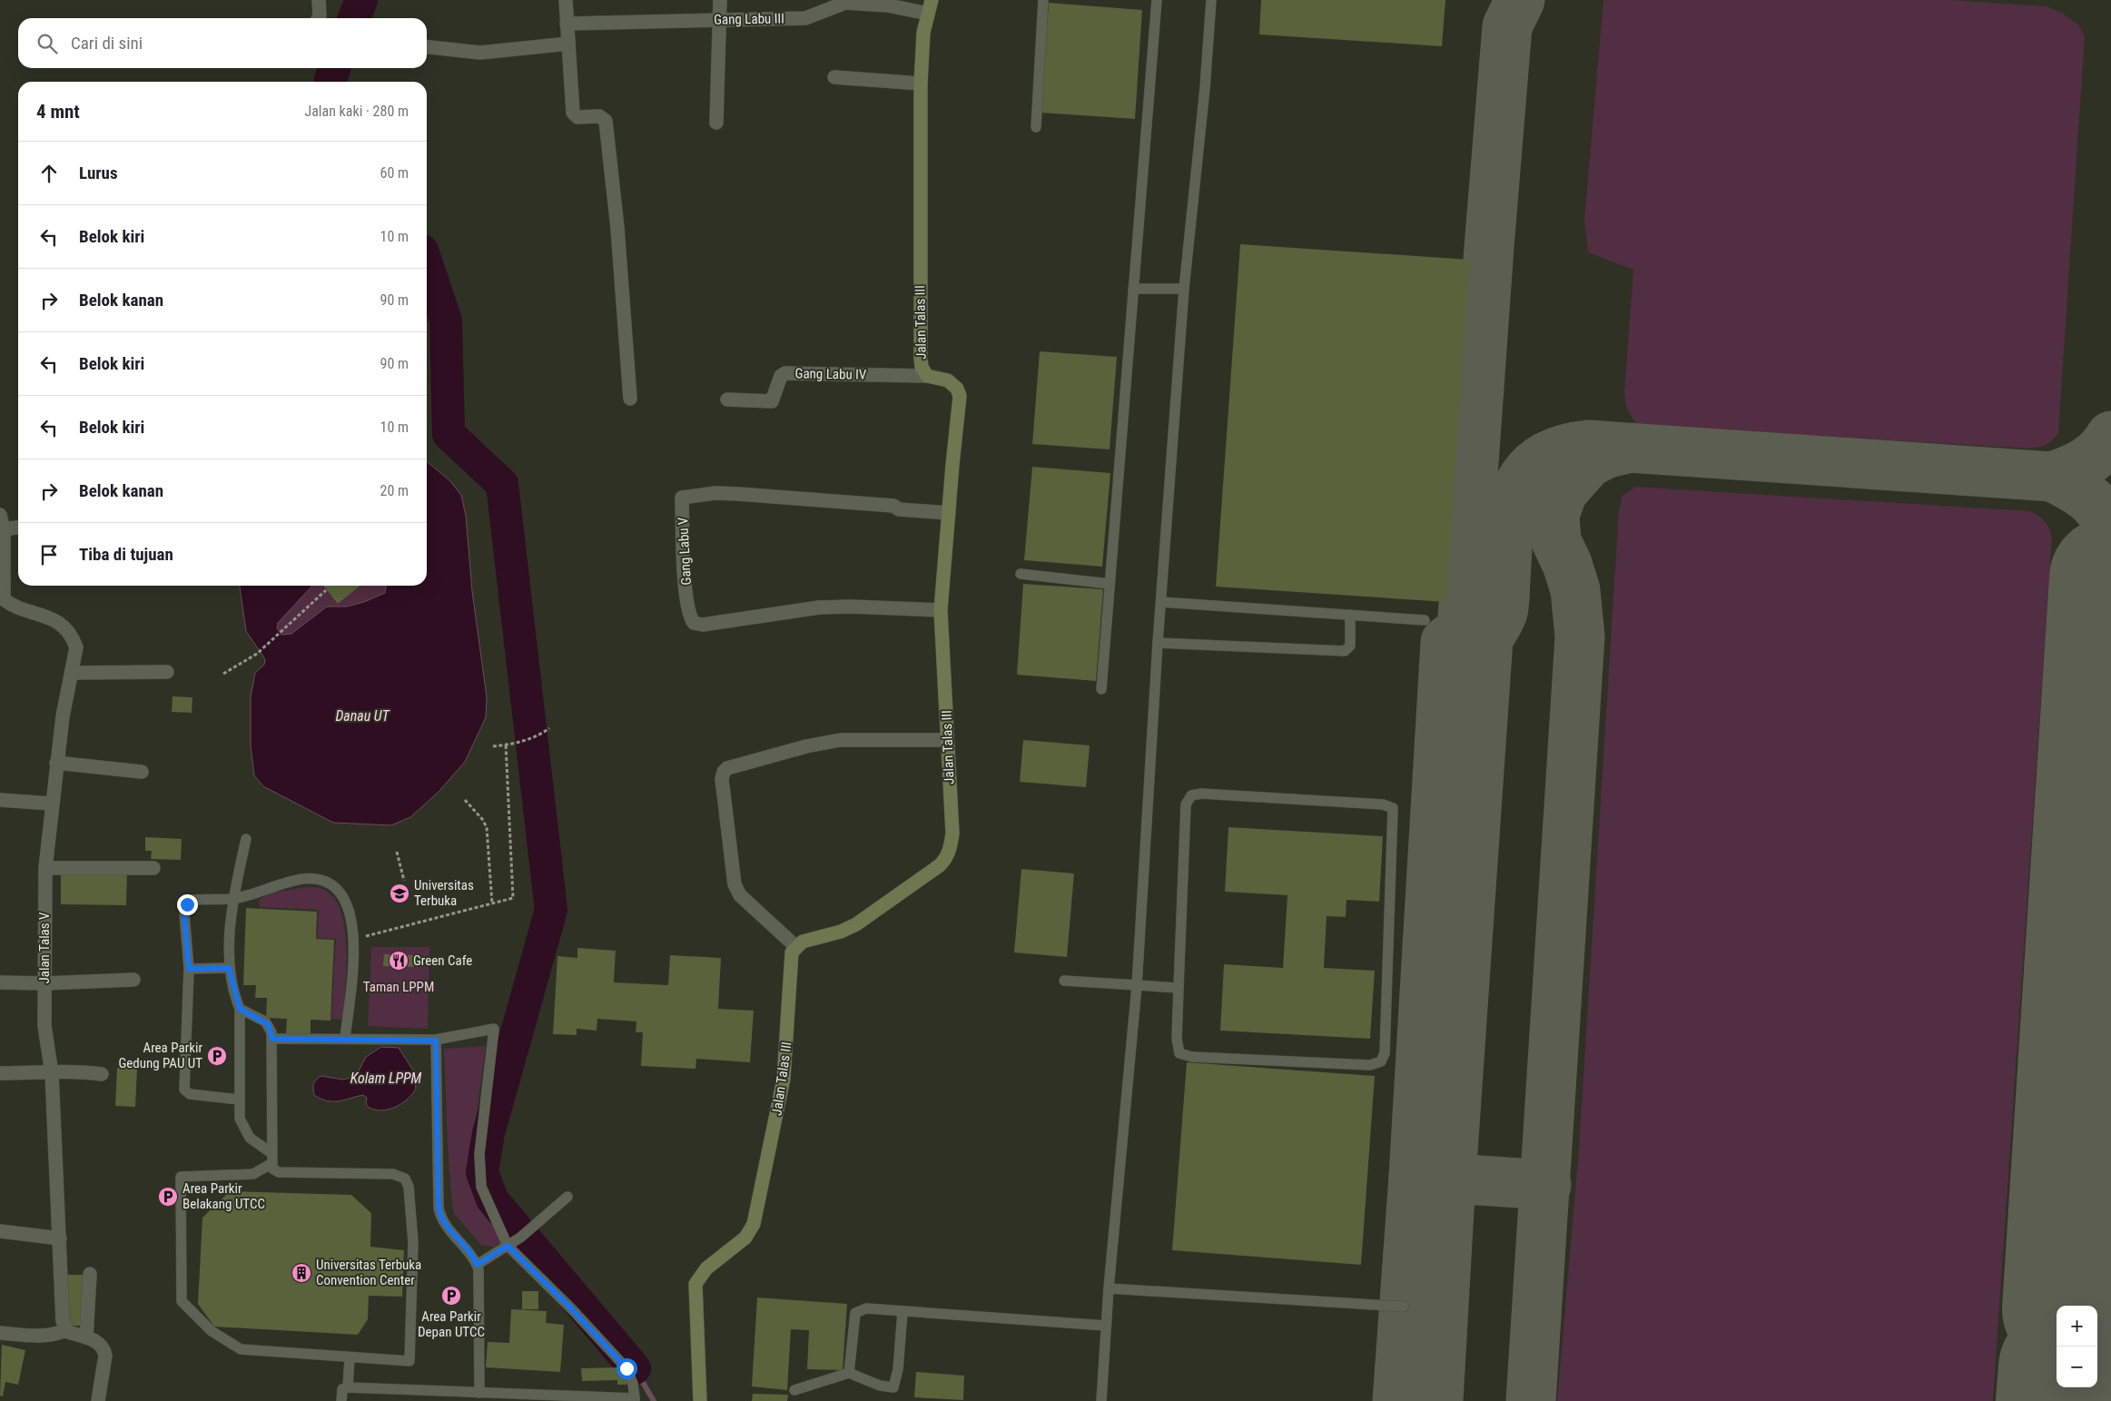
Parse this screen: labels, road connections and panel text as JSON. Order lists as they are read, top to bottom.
{
  "streets": {
    "street": [
      "Gang Labu III",
      "Jalan Talas III",
      "Gang Labu IV",
      "Gang Labu V",
      "Jalan Talas V"
    ]
  },
  "crossings": [
    ["Gang Labu III", "Jalan Talas III"],
    ["Jalan Talas III", "Gang Labu IV"],
    ["Jalan Talas III", "Gang Labu V"]
  ],
  "water": ["Danau UT", "Kolam LPPM"],
  "parks": ["Taman LPPM"],
  "places": {
    "school or university": ["Universitas Terbuka"],
    "restaurant": ["Green Cafe"],
    "parking": ["Area Parkir Gedung PAU UT", "Area Parkir Belakang UTCC", "Area Parkir Depan UTCC"],
    "building": ["Universitas Terbuka Convention Center"]
  },
  "page": {
    "search": "Cari di sini",
    "heading": ["4 mnt", "Jalan kaki · 280 m"],
    "list": [
      ["Lurus", "60 m"],
      ["Belok kiri", "10 m"],
      ["Belok kanan", "90 m"],
      ["Belok kiri", "90 m"],
      ["Belok kiri", "10 m"],
      ["Belok kanan", "20 m"],
      "Tiba di tujuan"
    ],
    "map_buttons": ["+", "−"]
  }
}
